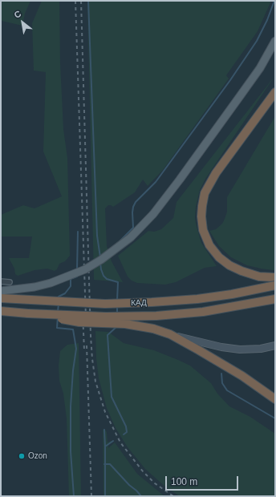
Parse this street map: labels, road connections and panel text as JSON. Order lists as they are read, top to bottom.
{
  "streets": {
    "highway": ["КАД"]
  },
  "places": ["Ozon"],
  "scale_bar": "100 m",
  "north": "top left"
}
